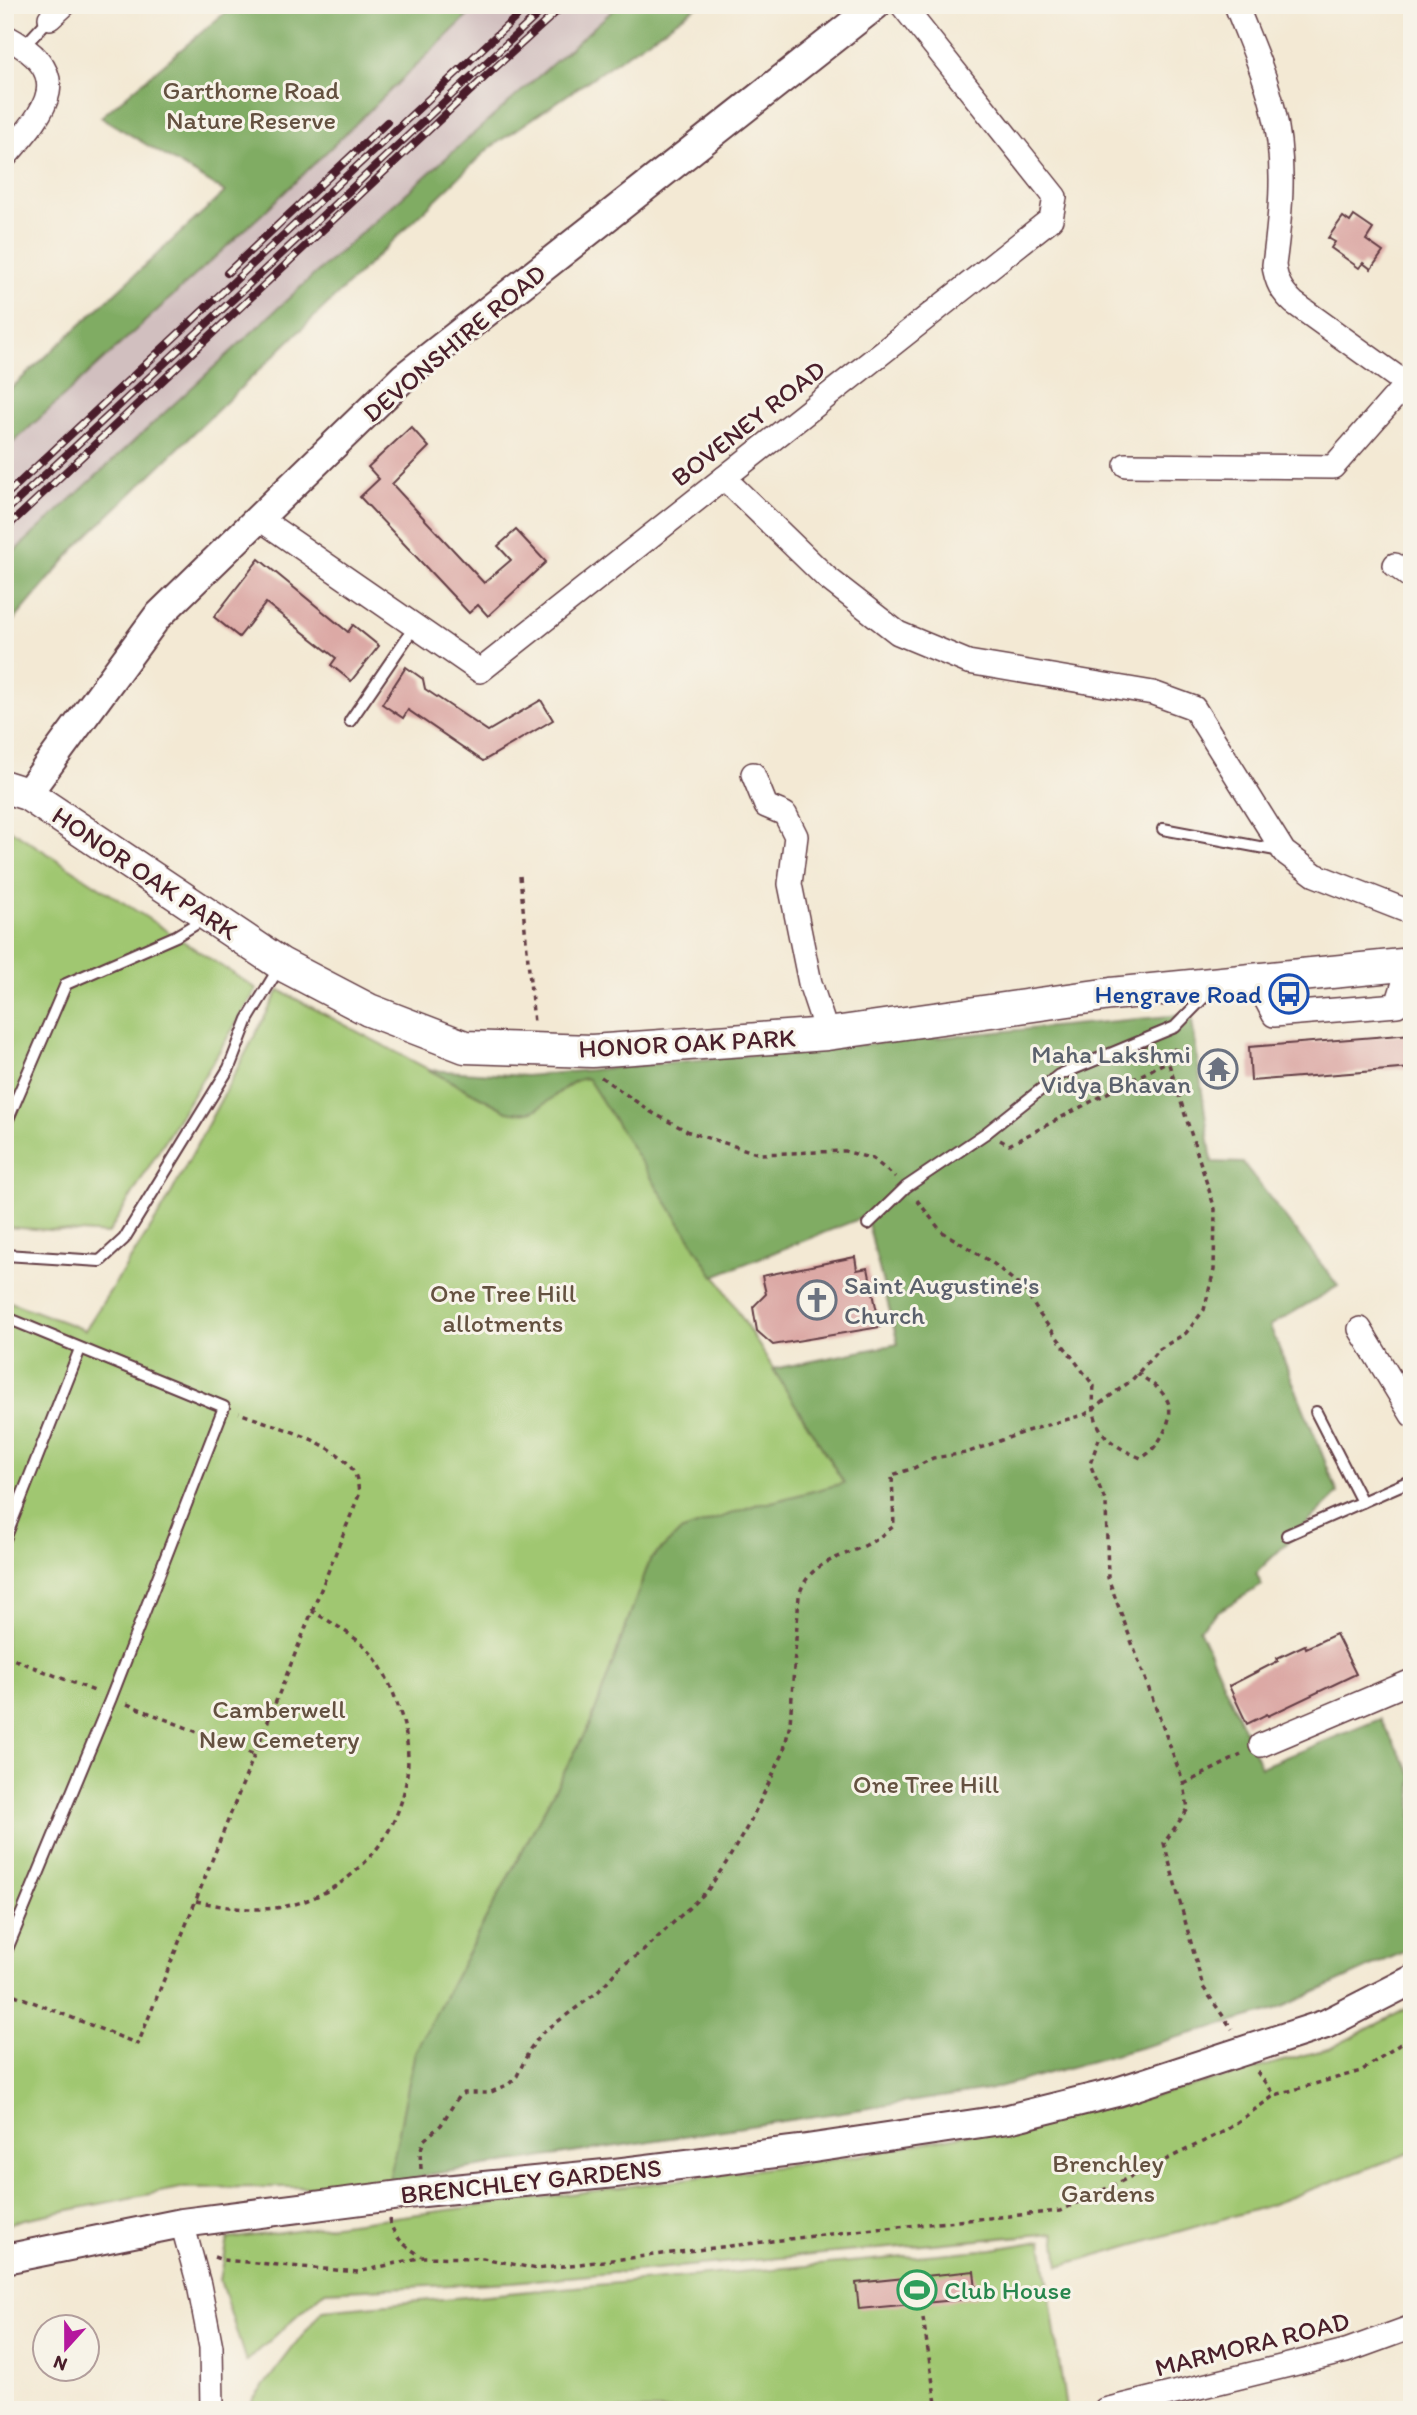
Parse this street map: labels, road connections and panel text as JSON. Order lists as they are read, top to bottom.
{
  "streets": {
    "main road": ["HONOR OAK PARK"],
    "street": [
      "DEVONSHIRE ROAD",
      "BOVENEY ROAD",
      "BRENCHLEY GARDENS",
      "MARMORA ROAD"
    ]
  },
  "crossings": [
    ["DEVONSHIRE ROAD", "BOVENEY ROAD"],
    ["DEVONSHIRE ROAD", "HONOR OAK PARK"]
  ],
  "parks": [
    "Garthorne Road Nature Reserve",
    "One Tree Hill allotments",
    "Camberwell New Cemetery",
    "One Tree Hill",
    "Brenchley Gardens"
  ],
  "places": {
    "bus stop": ["Hengrave Road"],
    "temple": ["Maha Lakshmi Vidya Bhavan"],
    "church": ["Saint Augustine's Church"],
    "sports": ["Club House"]
  },
  "north": "bottom"
}
